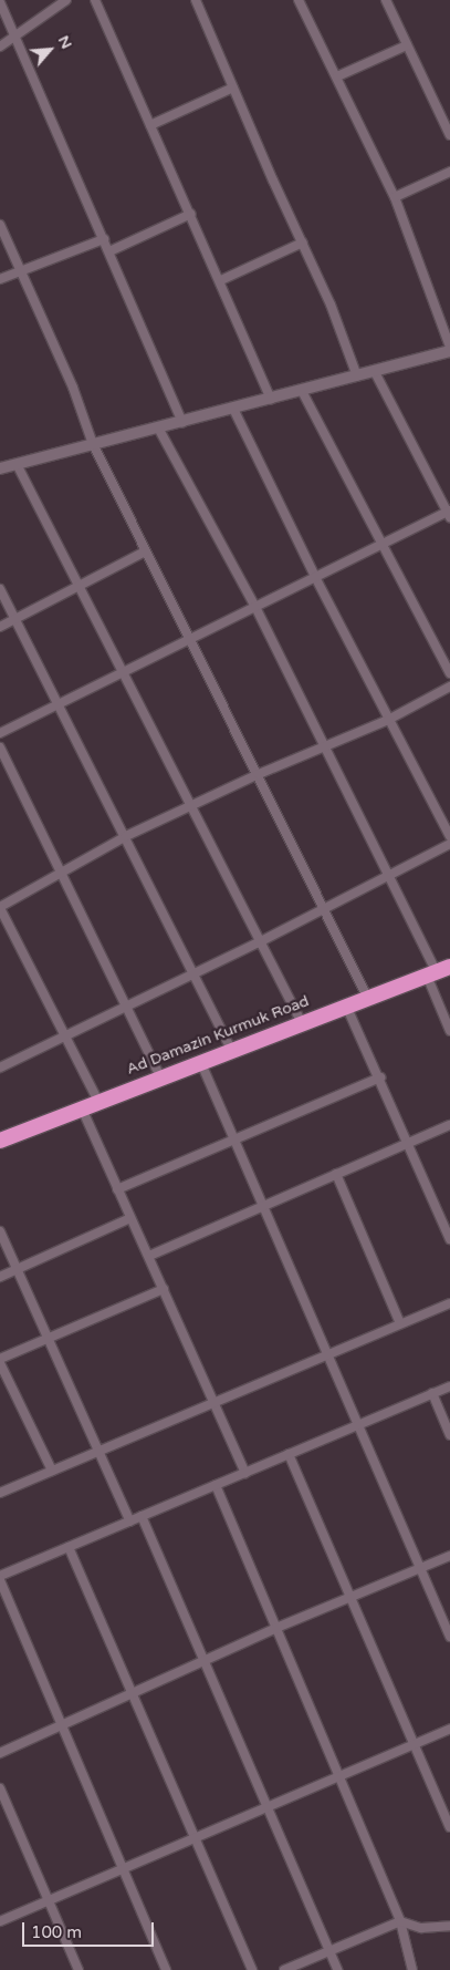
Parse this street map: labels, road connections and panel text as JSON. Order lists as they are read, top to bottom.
{
  "streets": {
    "highway": ["Ad Damazin Kurmuk Road"]
  },
  "scale_bar": "100 m",
  "north": "top right"
}
